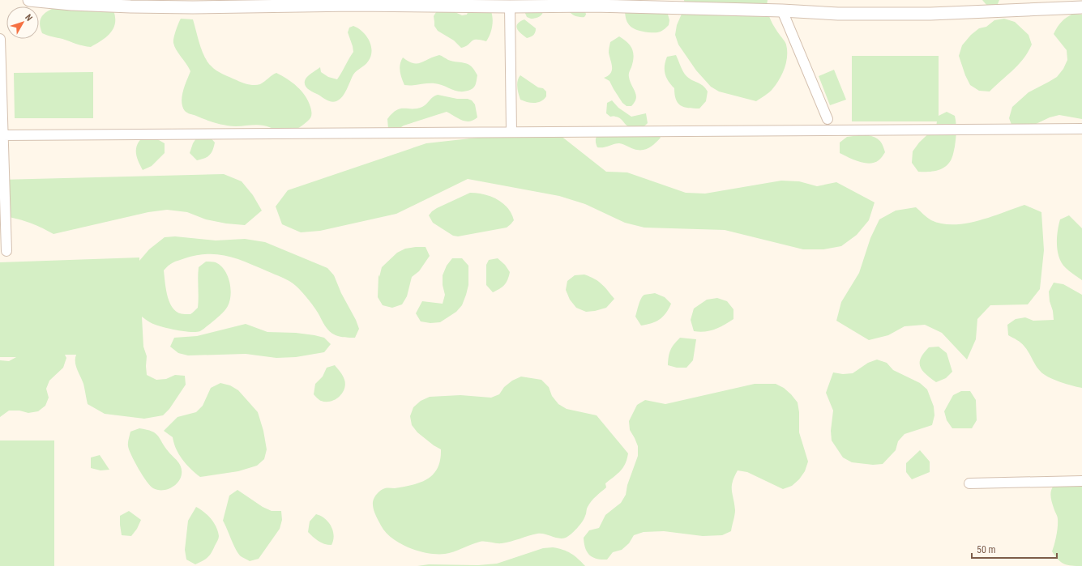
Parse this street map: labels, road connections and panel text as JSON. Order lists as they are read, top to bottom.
{
  "scale_bar": "50 m",
  "north": "top right"
}
